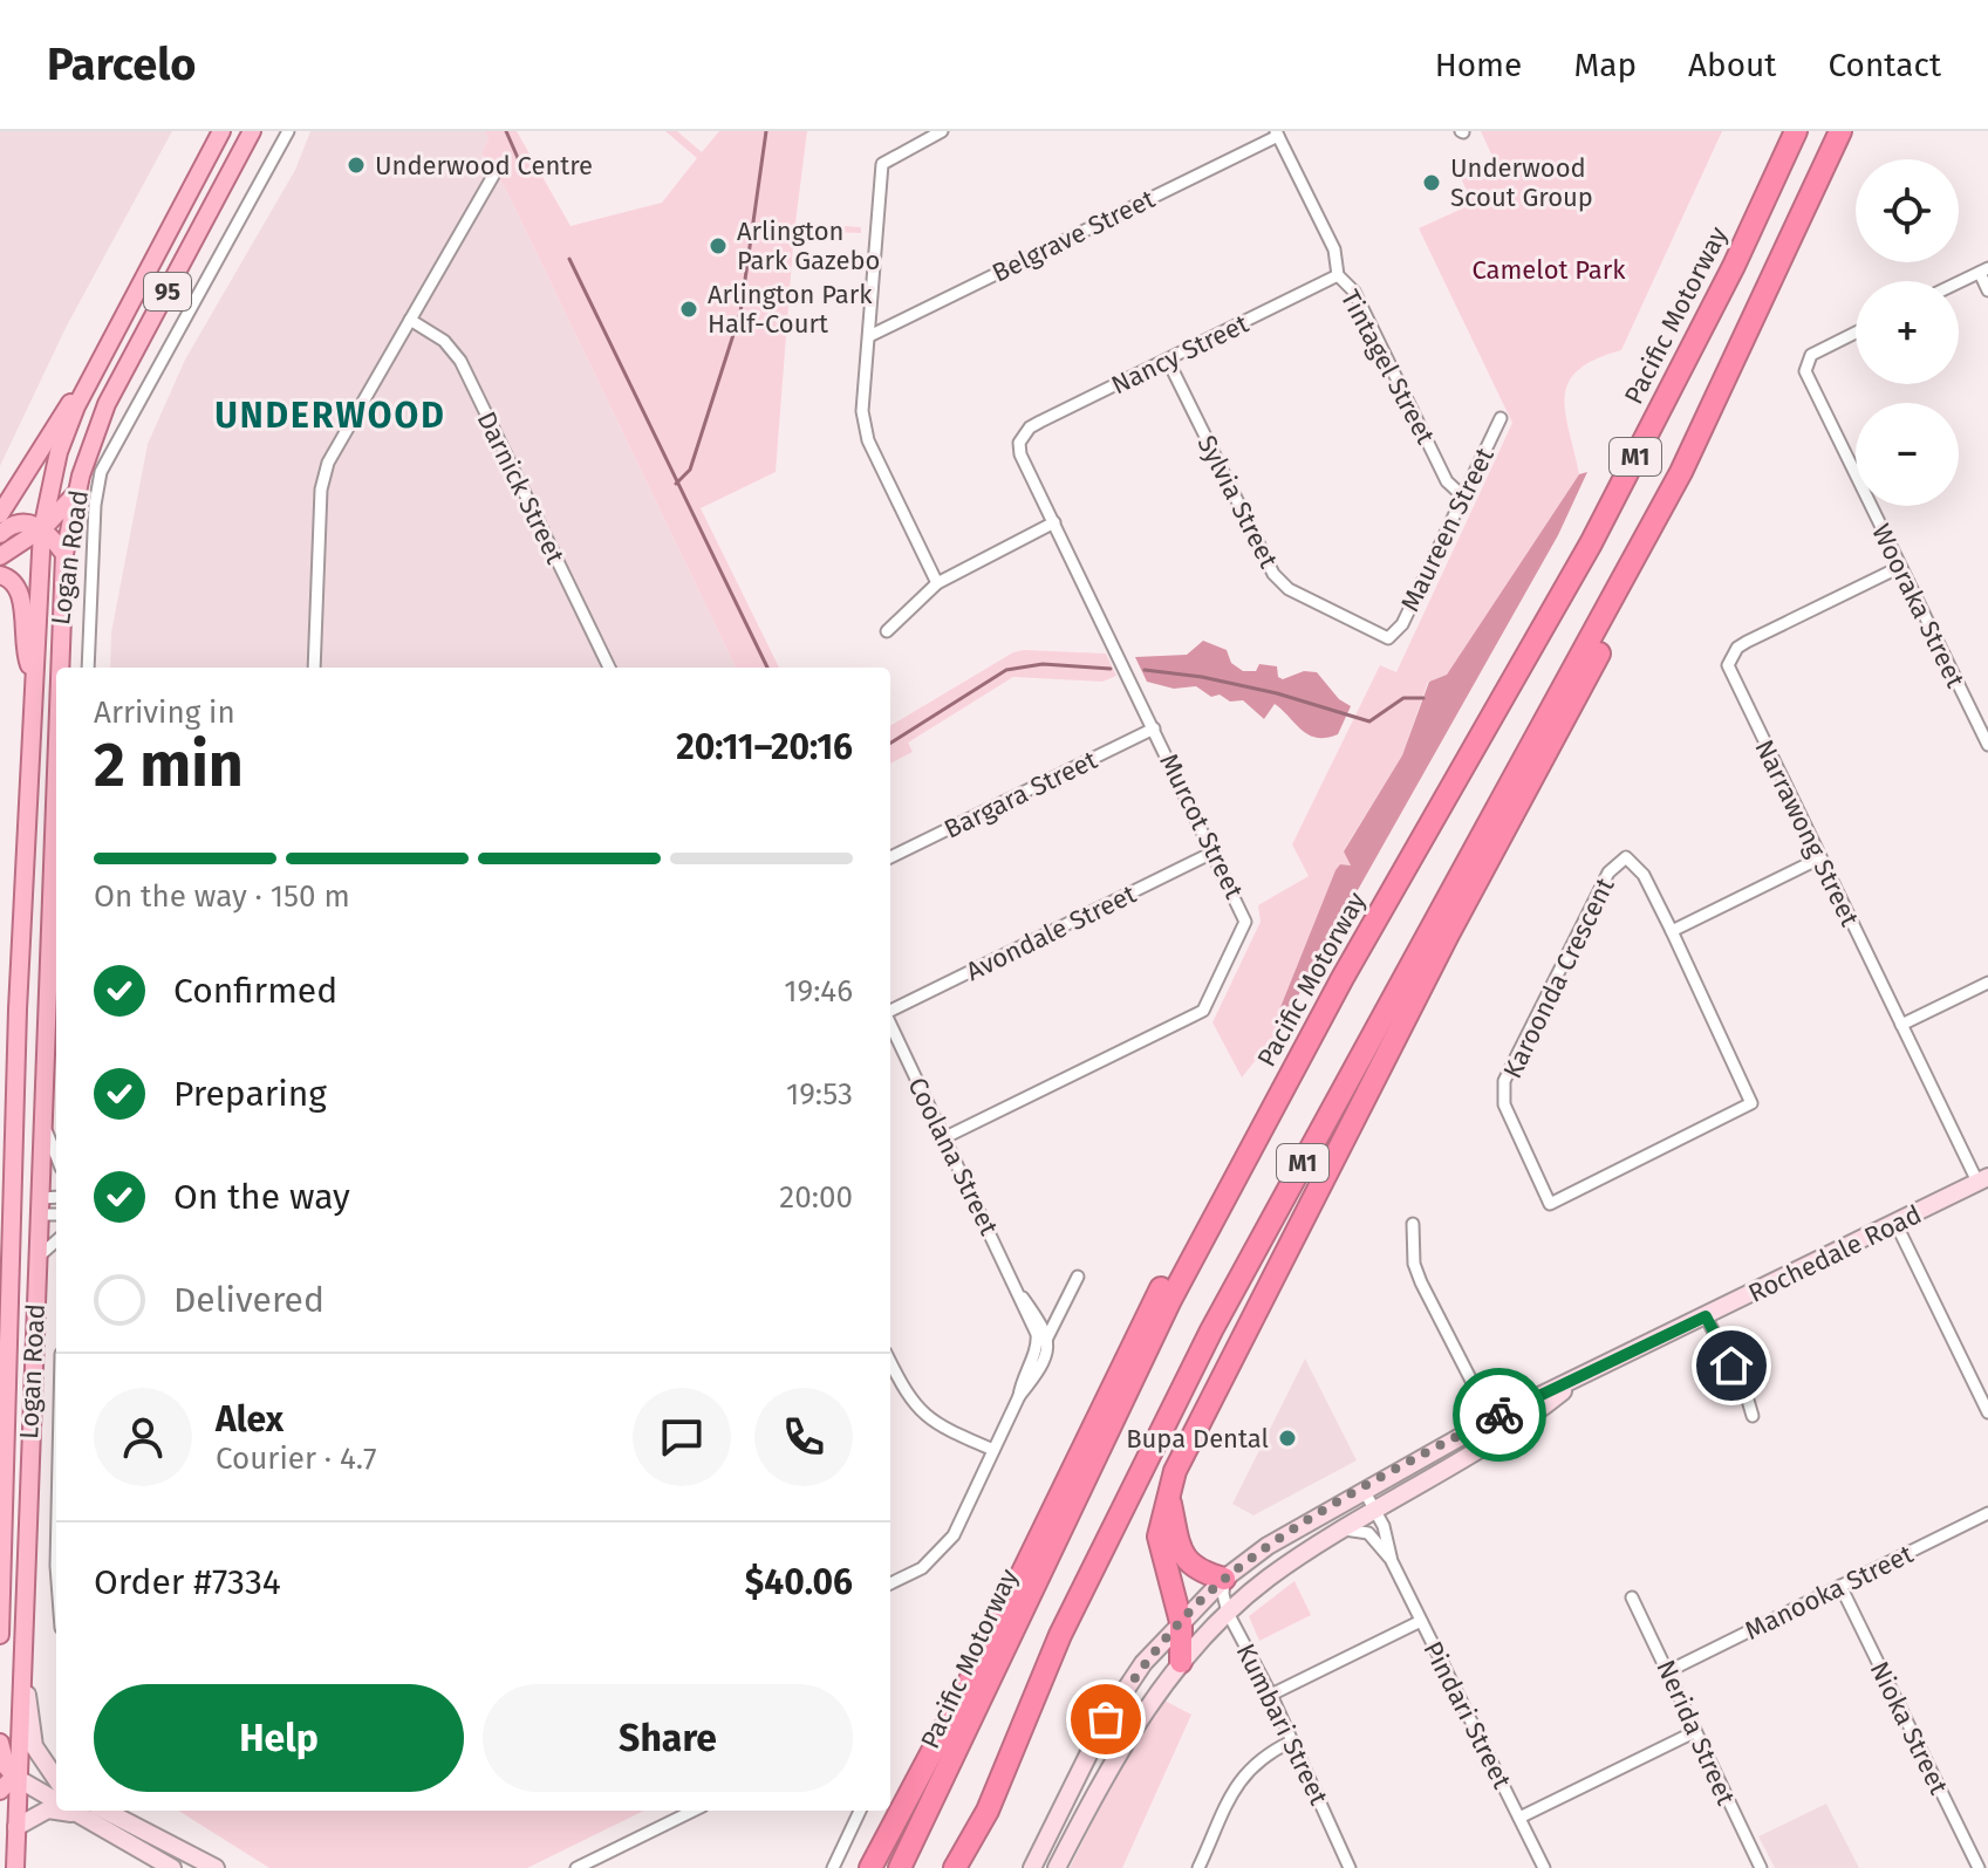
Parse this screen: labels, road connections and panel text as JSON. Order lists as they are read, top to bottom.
{
  "streets": {
    "highway": ["Pacific Motorway", "M1"],
    "main road": ["95", "Logan Road", "Rochedale Road"],
    "street": [
      "Belgrave Street",
      "Nancy Street",
      "Tintagel Street",
      "Darnick Street",
      "Sylvia Street",
      "Maureen Street",
      "Wooraka Street",
      "Bargara Street",
      "Murcot Street",
      "Narrawong Street",
      "Avondale Street",
      "Karoonda Crescent",
      "Coolana Street",
      "Manooka Street",
      "Pindari Street",
      "Kumbari Street",
      "Nioka Street",
      "Nerida Street"
    ]
  },
  "crossings": [
    ["Belgrave Street", "Tintagel Street"],
    ["95", "Logan Road"],
    ["Nancy Street", "Tintagel Street"],
    ["Nancy Street", "Sylvia Street"],
    ["Nancy Street", "Murcot Street"],
    ["Tintagel Street", "Maureen Street"],
    ["Sylvia Street", "Maureen Street"],
    ["Wooraka Street", "Narrawong Street"],
    ["Bargara Street", "Murcot Street"],
    ["Murcot Street", "Avondale Street"],
    ["Murcot Street", "Coolana Street"],
    ["Narrawong Street", "Rochedale Road"],
    ["Rochedale Road", "Pindari Street"],
    ["Rochedale Road", "Kumbari Street"],
    ["Manooka Street", "Nioka Street"],
    ["Manooka Street", "Nerida Street"]
  ],
  "districts": ["UNDERWOOD"],
  "parks": ["Camelot Park"],
  "places": [
    "Underwood Centre",
    "Underwood Scout Group",
    "Arlington Park Gazebo",
    "Arlington Park Half-Court",
    "Bupa Dental"
  ],
  "page": {
    "header": "Parcelo",
    "nav": [
      "Home",
      "Map",
      "About",
      "Contact"
    ],
    "map_buttons": ["+", "−"],
    "heading": ["2 min", "Arriving in", "20:11–20:16"],
    "panel": [
      "Alex",
      "Courier · 4.7",
      "Order #7334",
      "$40.06"
    ],
    "bar": "On the way · 150 m",
    "list": [
      ["Confirmed", "19:46"],
      ["Preparing", "19:53"],
      ["On the way", "20:00"],
      "Delivered"
    ],
    "buttons": ["Help", "Share"]
  }
}
